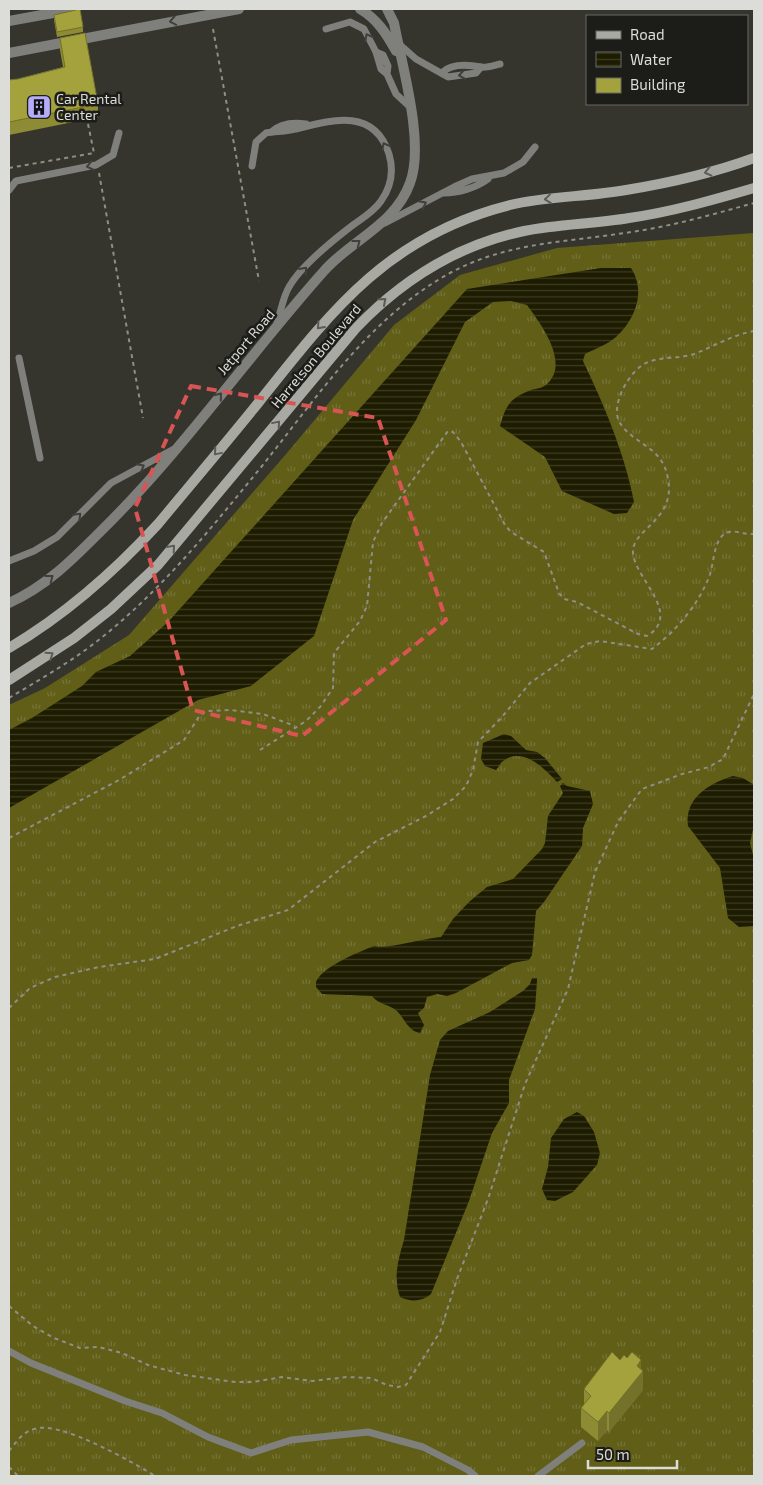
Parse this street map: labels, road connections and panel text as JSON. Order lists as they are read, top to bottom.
{
  "streets": {
    "main road": ["Harrelson Boulevard"],
    "street": ["Jetport Road"]
  },
  "one_way": ["Jetport Road"],
  "places": {
    "building": ["Car Rental Center"]
  },
  "legend": ["Road", "Water", "Building"],
  "scale_bar": "50 m"
}
